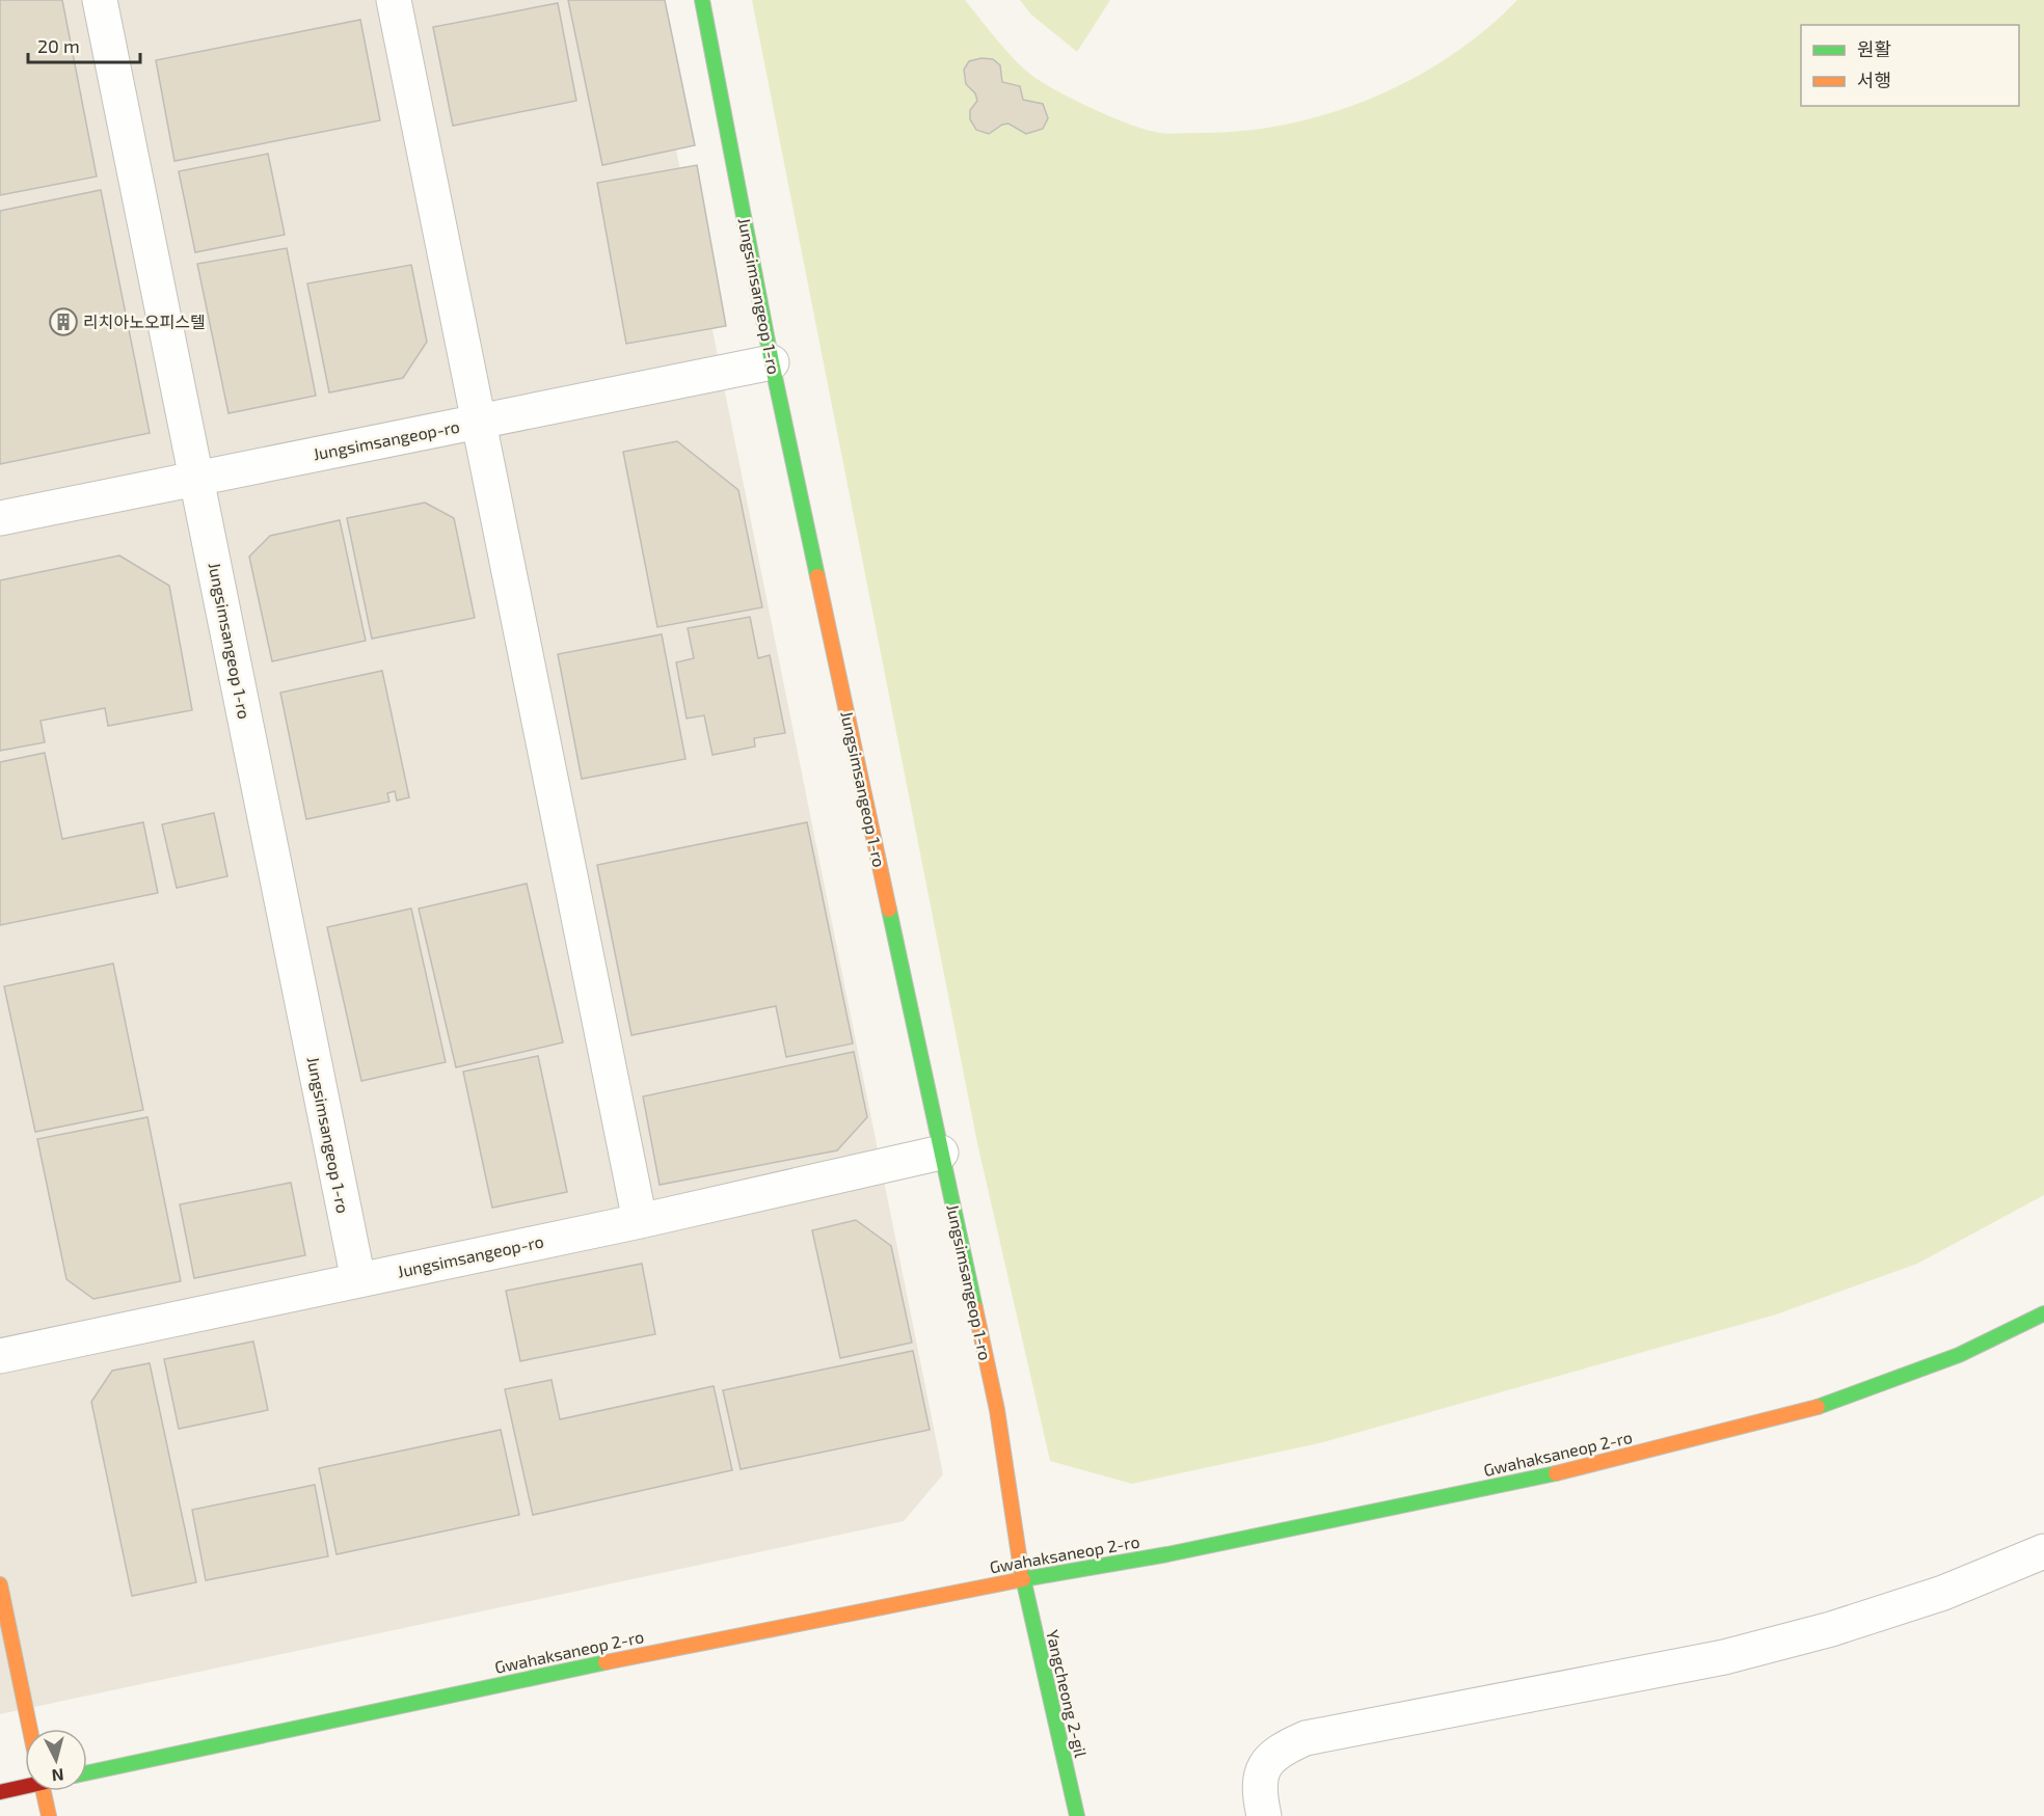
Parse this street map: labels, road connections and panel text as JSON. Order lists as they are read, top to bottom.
{
  "streets": {
    "street": [
      "Jungsimsangeop 1-ro",
      "Jungsimsangeop-ro",
      "Gwahaksaneop 2-ro",
      "Yangcheong 2-gil"
    ]
  },
  "crossings": [
    ["Jungsimsangeop 1-ro", "Jungsimsangeop-ro"],
    ["Jungsimsangeop 1-ro", "Gwahaksaneop 2-ro"],
    ["Jungsimsangeop 1-ro", "Yangcheong 2-gil"],
    ["Gwahaksaneop 2-ro", "Yangcheong 2-gil"]
  ],
  "places": {
    "building": ["리치아노오피스텔"]
  },
  "legend": ["원활", "서행"],
  "scale_bar": "20 m",
  "north": "bottom"
}
